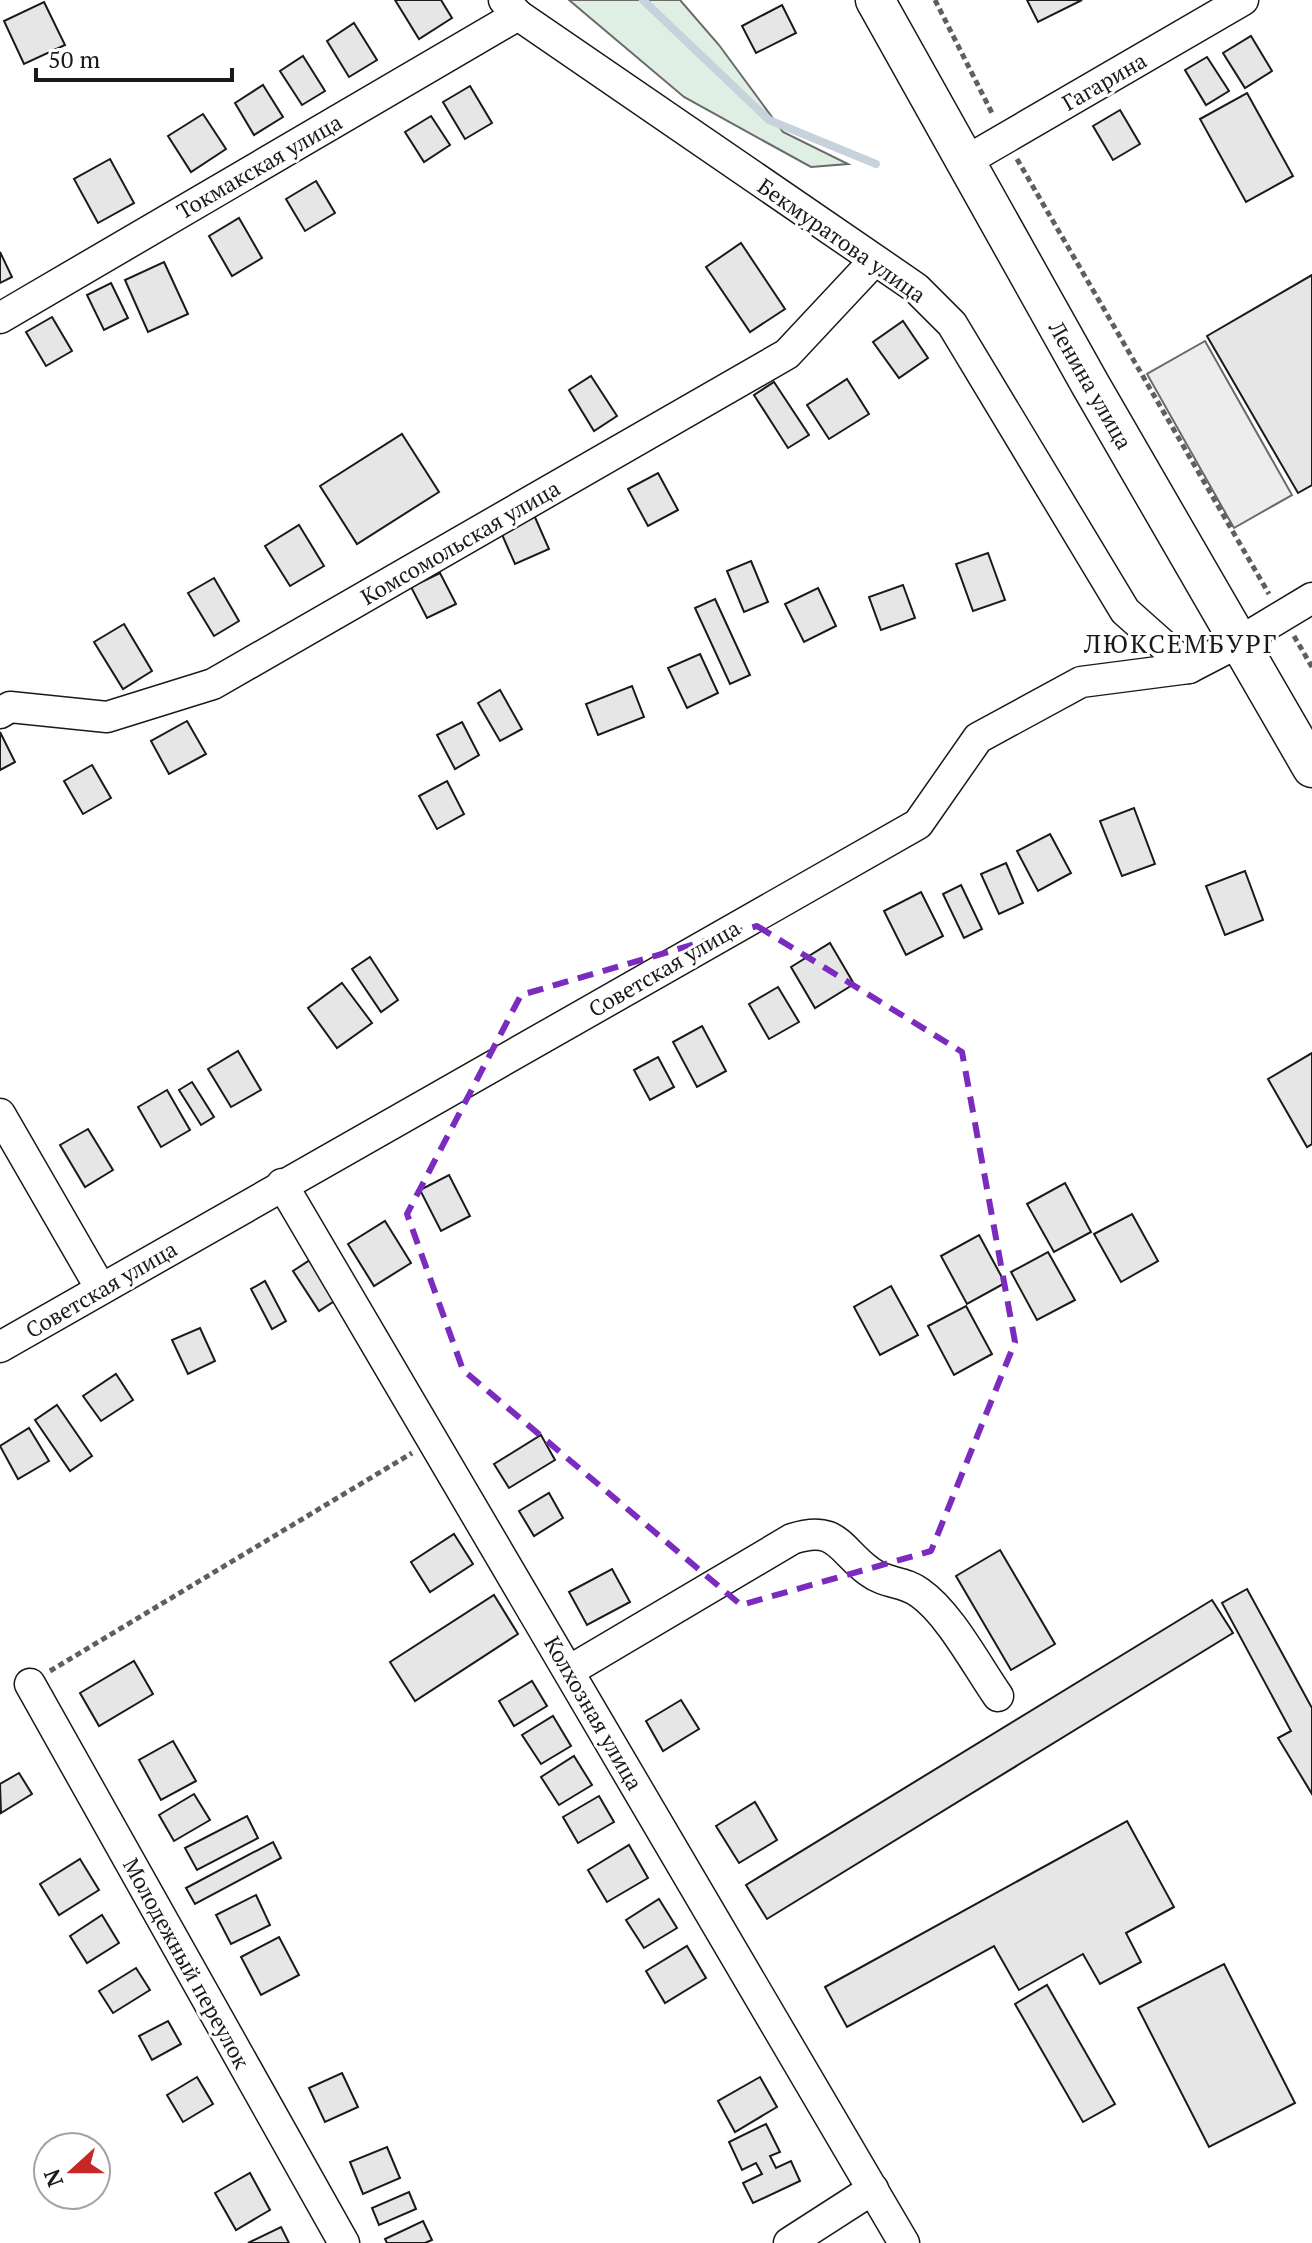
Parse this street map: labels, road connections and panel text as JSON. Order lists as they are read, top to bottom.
{
  "streets": {
    "main road": ["Ленина улица"],
    "street": [
      "Гагарина",
      "Токмакская улица",
      "Бекмуратова улица",
      "Комсомольская улица",
      "Советская улица",
      "Колхозная улица",
      "Молодежный переулок"
    ]
  },
  "crossings": [
    ["Гагарина", "Ленина улица"],
    ["Токмакская улица", "Бекмуратова улица"],
    ["Бекмуратова улица", "Комсомольская улица"],
    ["Бекмуратова улица", "Советская улица"],
    ["Ленина улица", "Советская улица"],
    ["Советская улица", "Колхозная улица"]
  ],
  "districts": ["ЛЮКСЕМБУРГ"],
  "scale_bar": "50 m",
  "north": "left"
}
